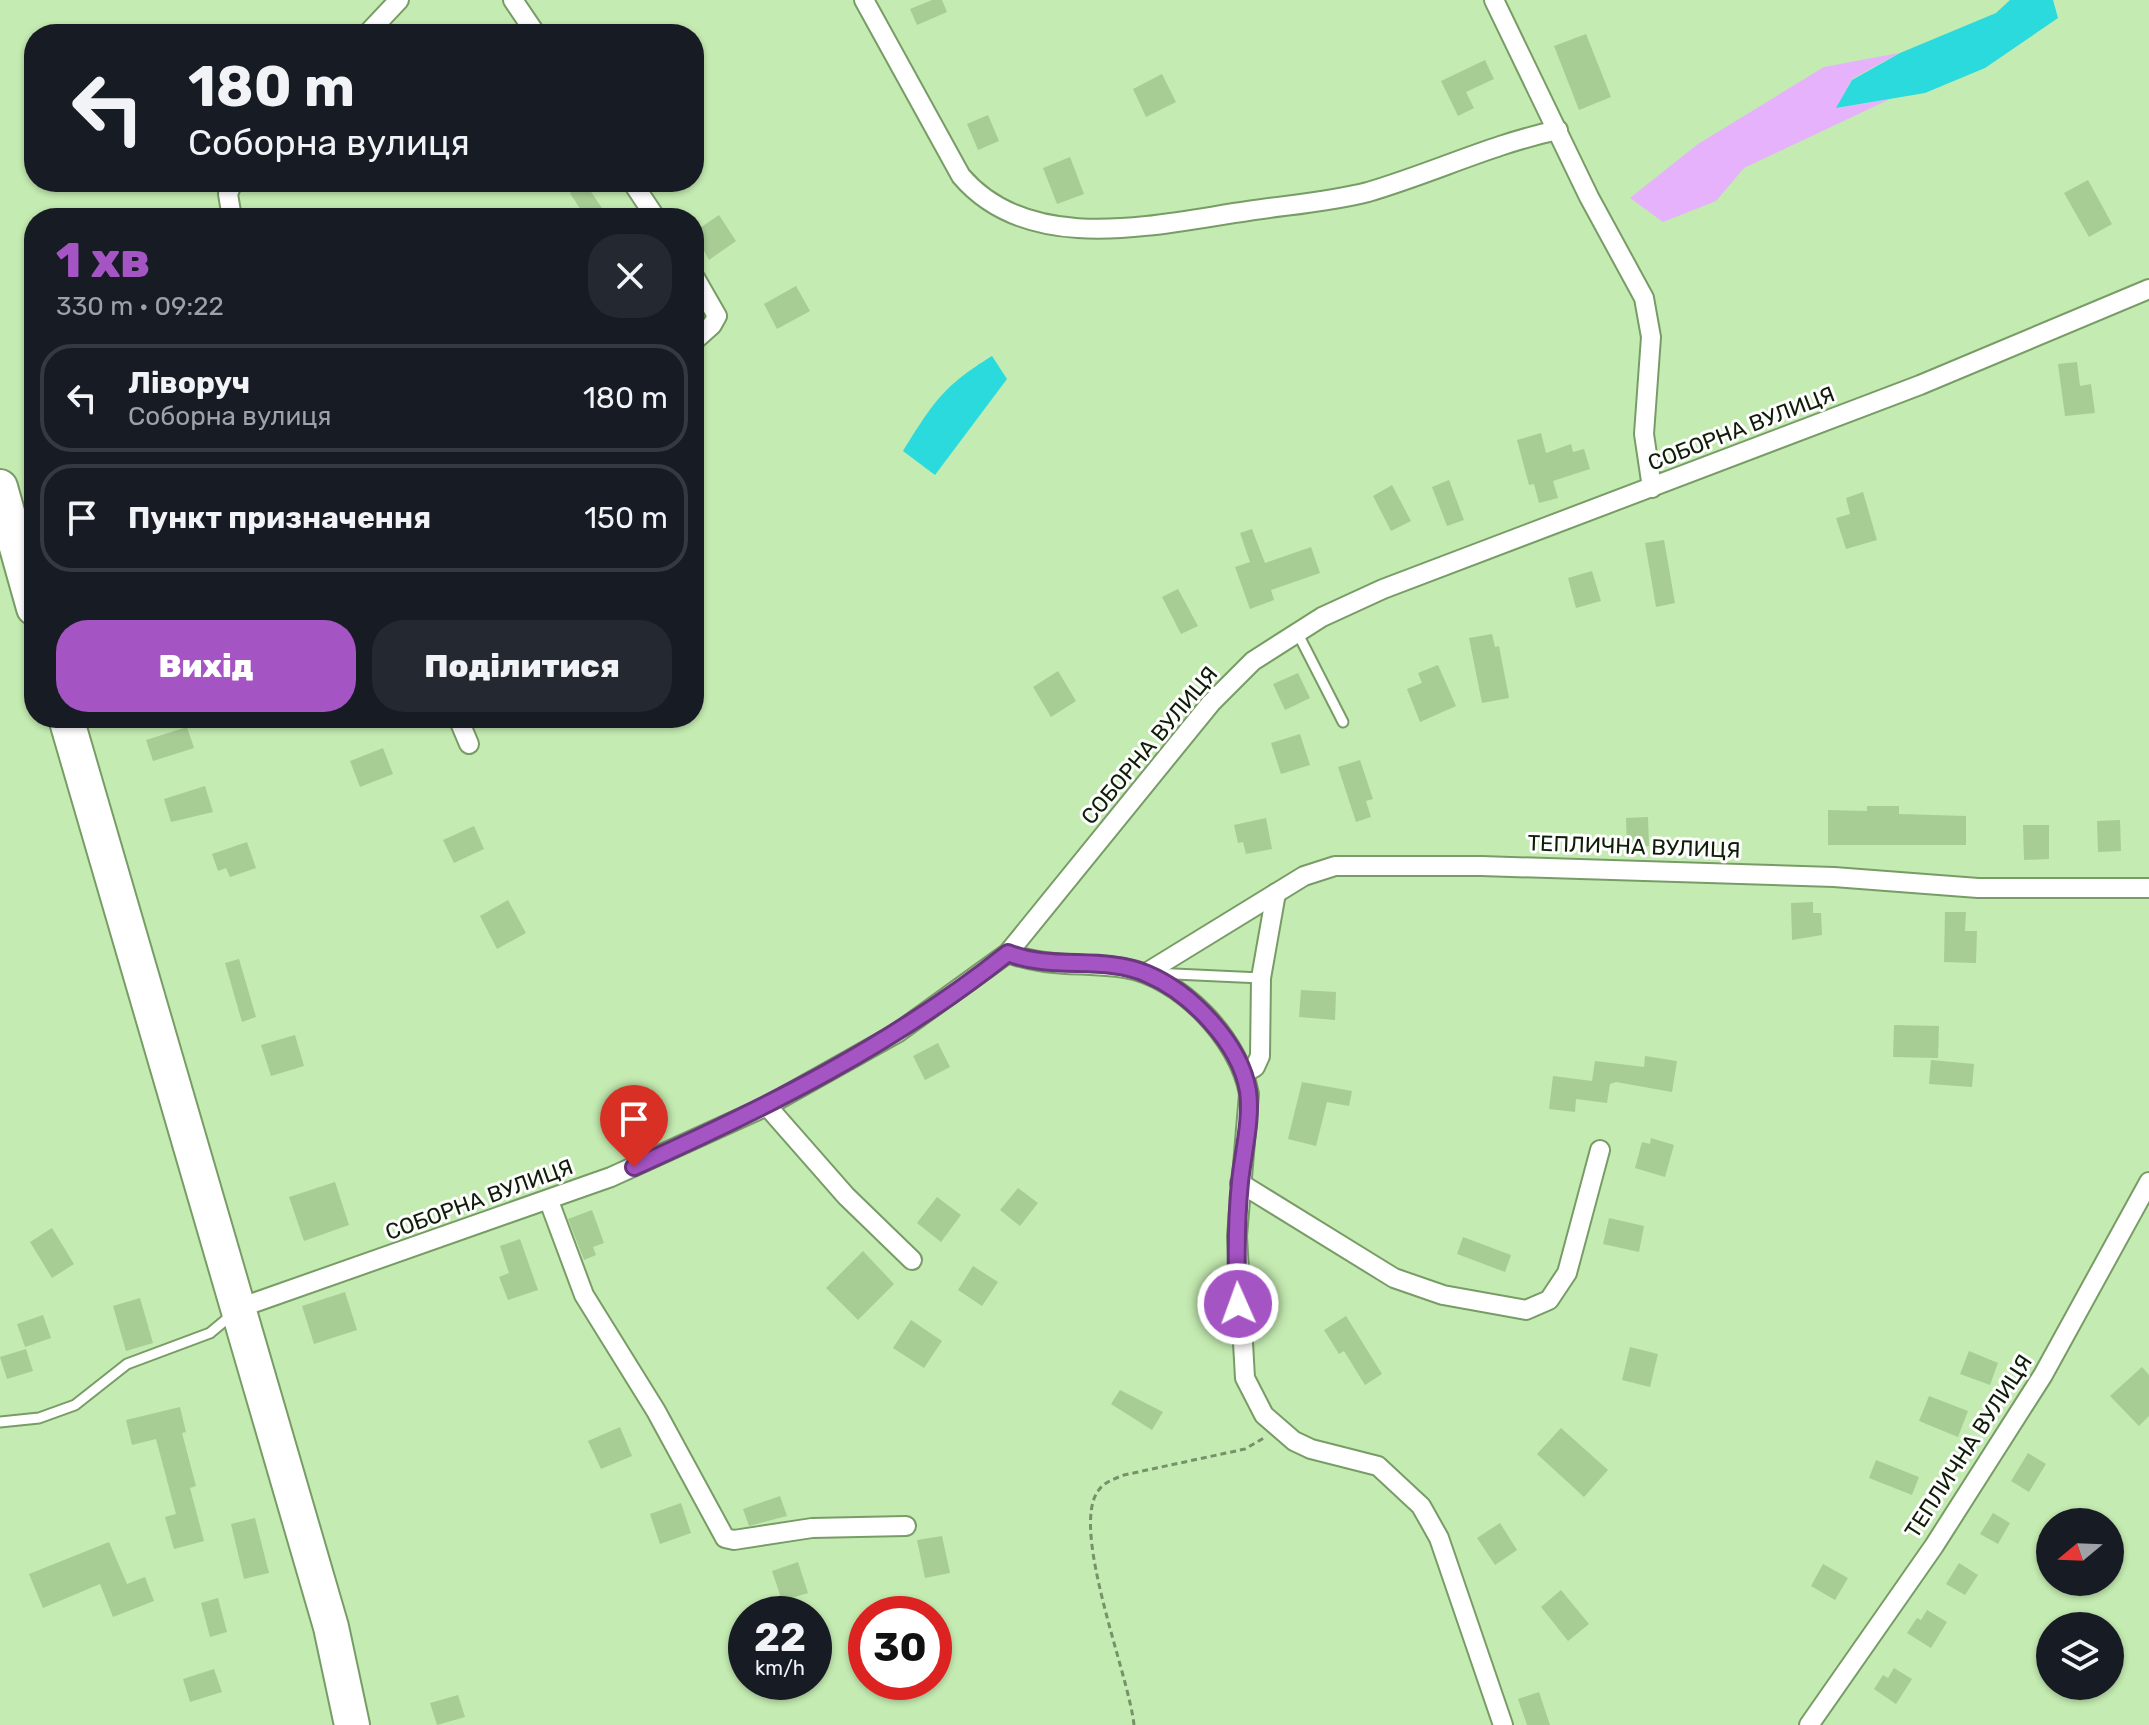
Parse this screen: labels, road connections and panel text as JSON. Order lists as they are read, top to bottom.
{
  "streets": {
    "street": ["СОБОРНА ВУЛИЦЯ", "ТЕПЛИЧНА ВУЛИЦЯ"]
  },
  "north": "left",
  "page": {
    "turn": ["180 m", "Соборна вулиця"],
    "heading": ["1 хв", "330 m · 09:22"],
    "list": [
      {
        "name": "Ліворуч",
        "note": "Соборна вулиця",
        "value": "180 m"
      },
      {
        "name": "Пункт призначення",
        "value": "150 m"
      }
    ],
    "buttons": ["Вихід", "Поділитися"],
    "speed": "22 km/h",
    "limit": "30"
  }
}
